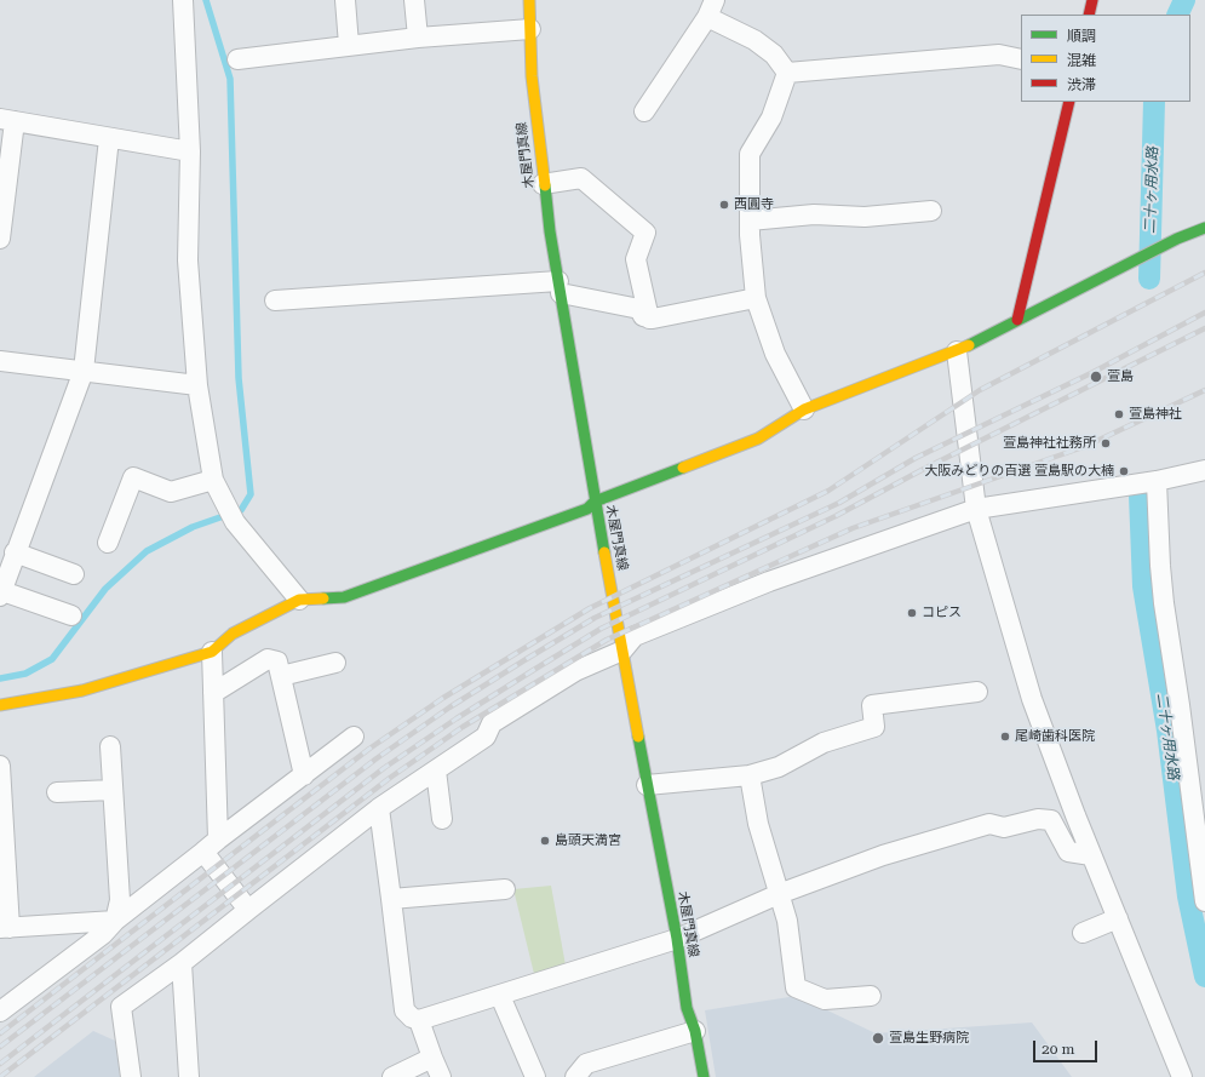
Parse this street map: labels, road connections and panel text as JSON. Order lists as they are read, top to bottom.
{
  "streets": {
    "street": ["木屋門真線"]
  },
  "water": ["二十ヶ用水路"],
  "places": [
    "西圓寺",
    "萱島",
    "萱島神社",
    "萱島神社社務所",
    "大阪みどりの百選 萱島駅の大楠",
    "コピス",
    "尾崎歯科医院",
    "島頭天満宮",
    "萱島生野病院"
  ],
  "legend": ["順調", "混雑", "渋滞"],
  "scale_bar": "20 m"
}
